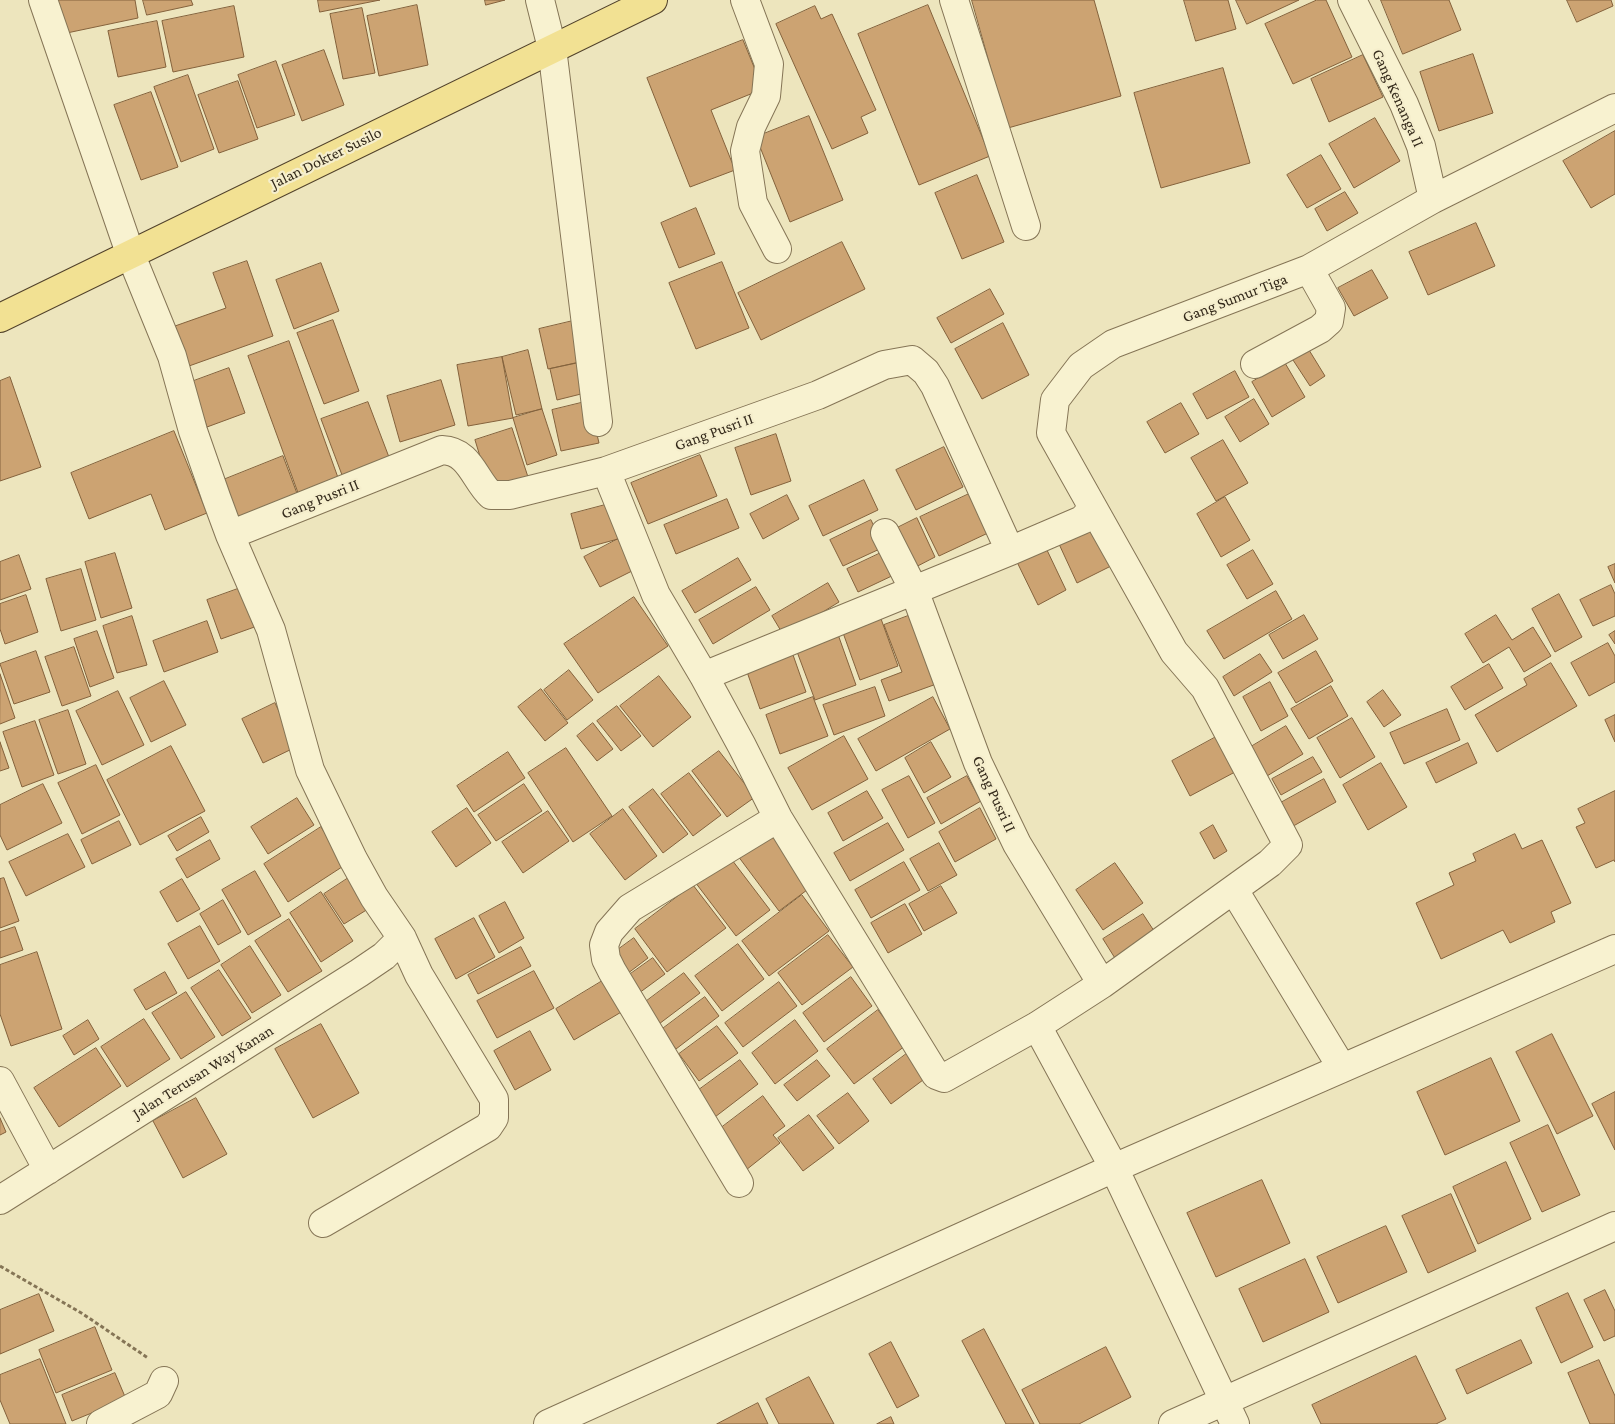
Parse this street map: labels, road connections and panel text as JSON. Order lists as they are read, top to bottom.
{
  "streets": {
    "main road": ["Jalan Dokter Susilo"],
    "street": [
      "Gang Kenanga II",
      "Gang Sumur Tiga",
      "Gang Pusri II",
      "Jalan Terusan Way Kanan"
    ]
  },
  "crossings": [
    ["Gang Kenanga II", "Gang Sumur Tiga"]
  ]
}
